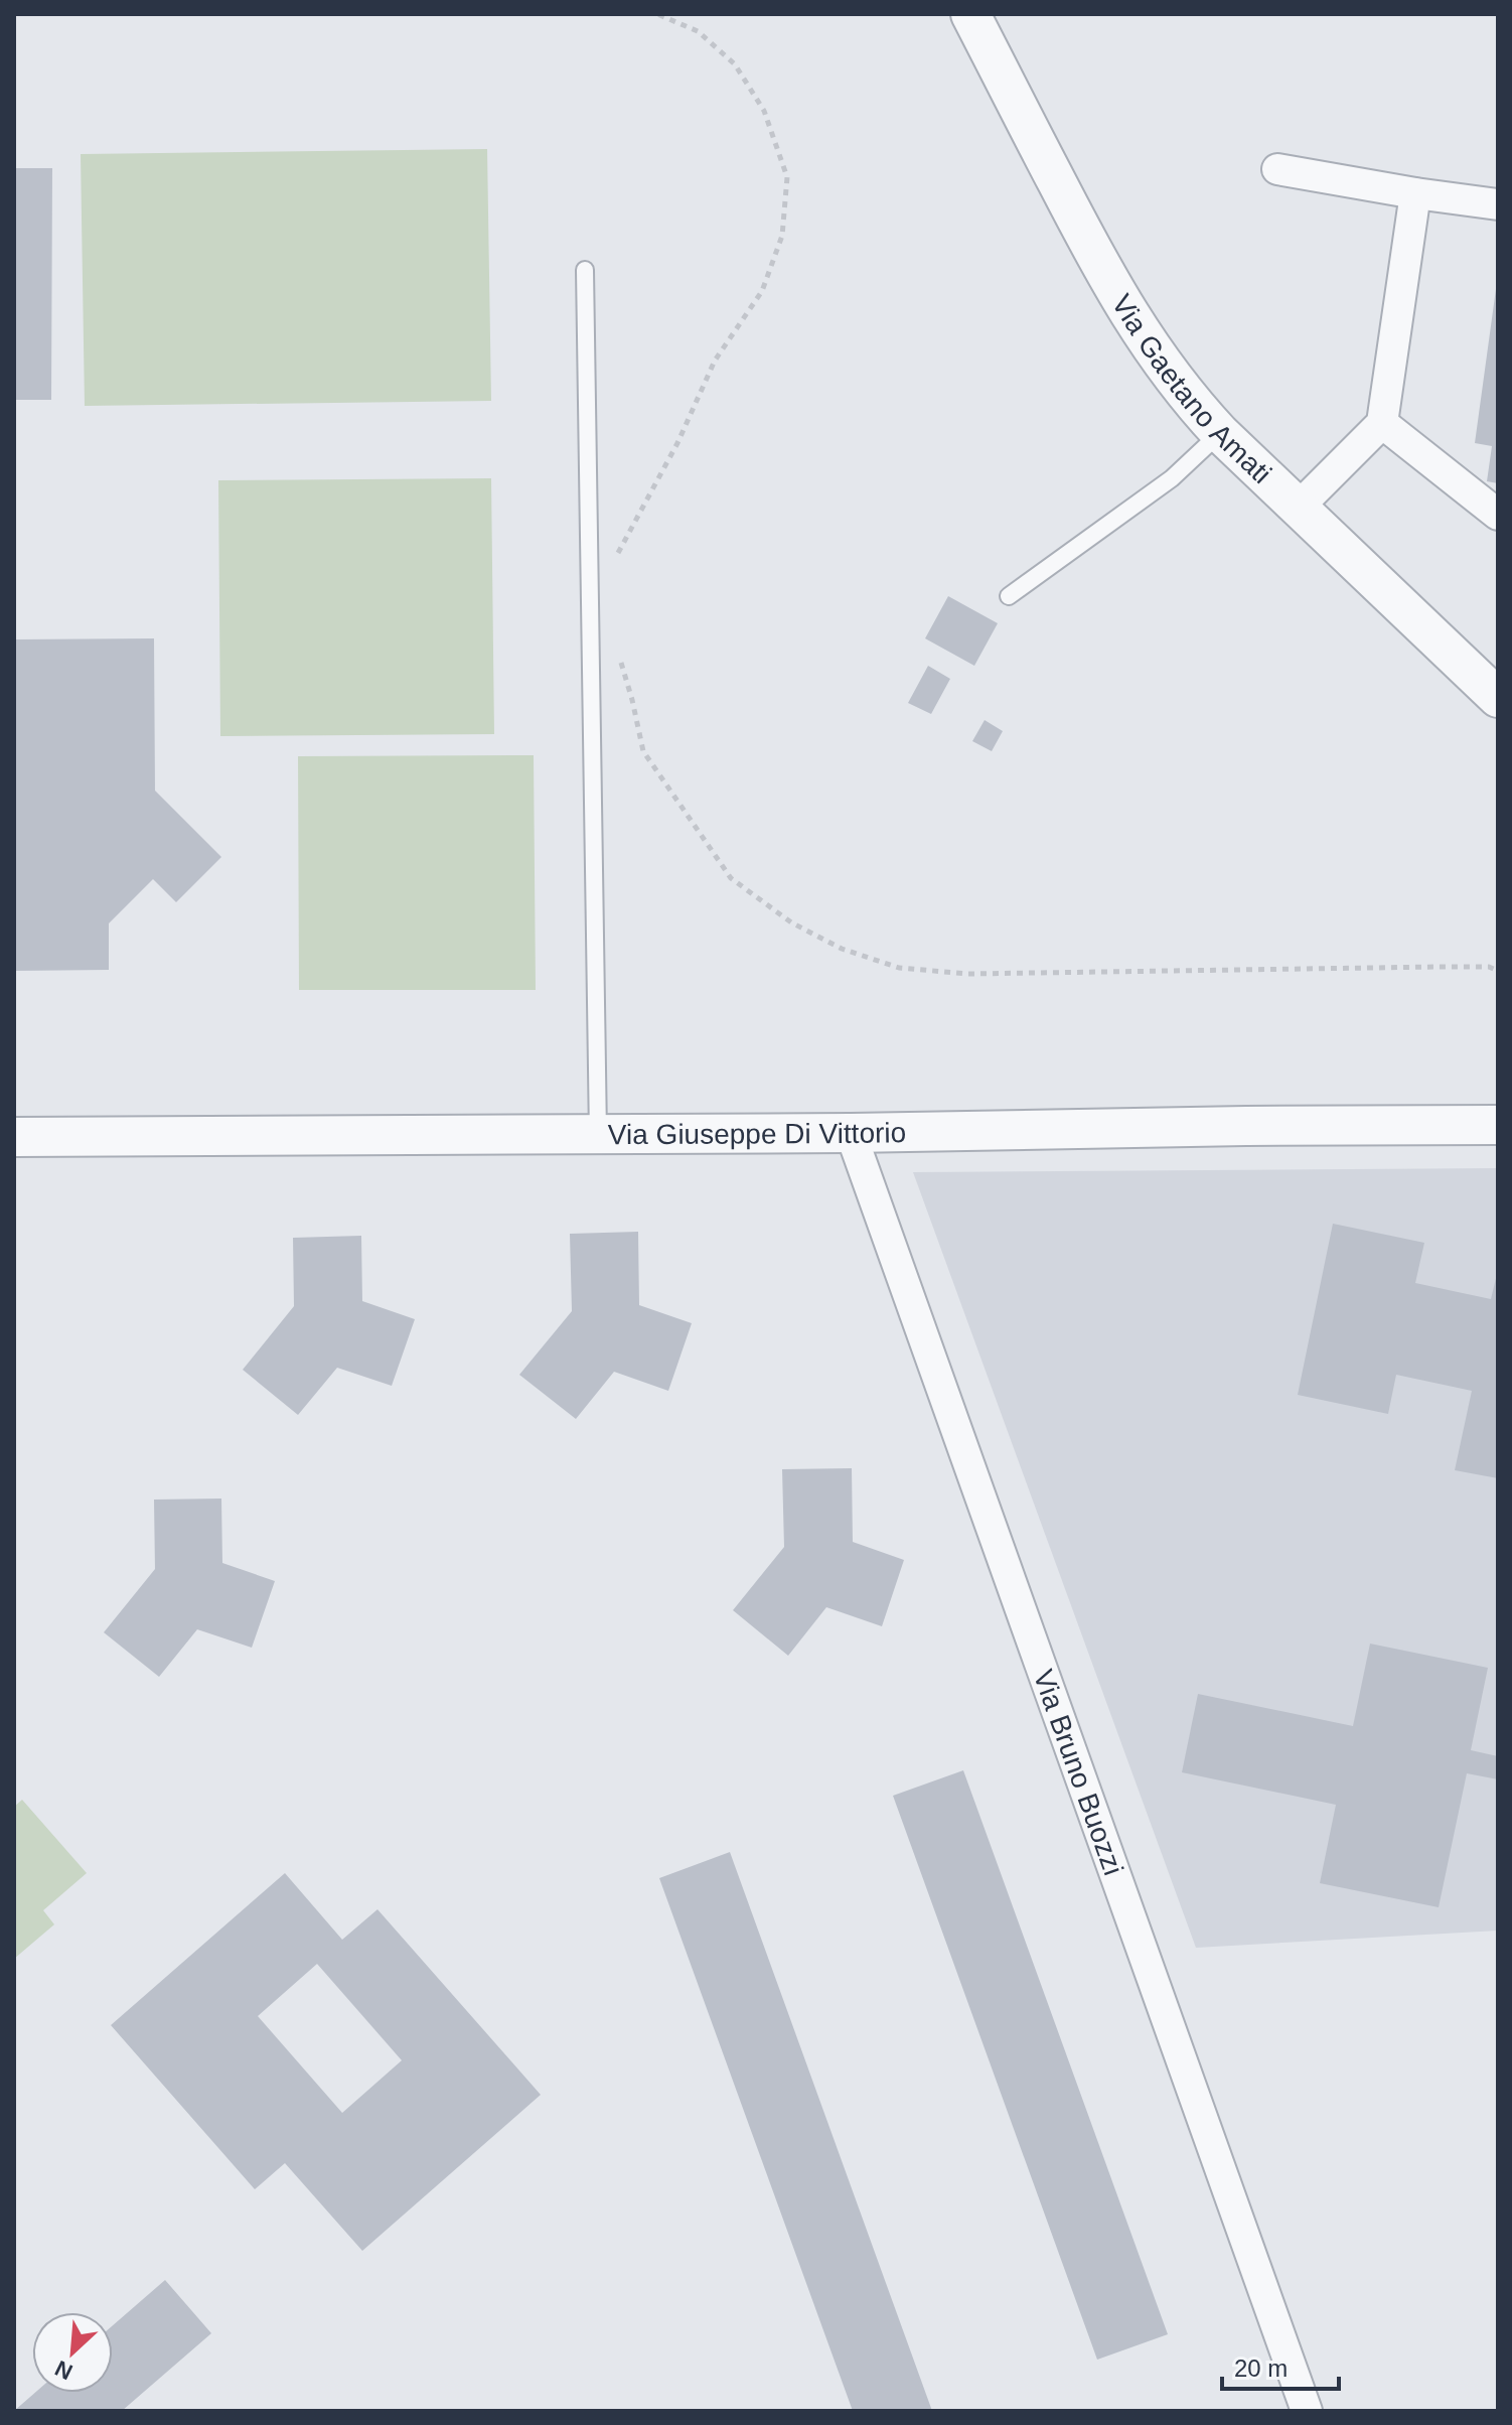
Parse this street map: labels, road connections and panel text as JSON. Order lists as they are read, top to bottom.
{
  "streets": {
    "street": ["Via Gaetano Amati", "Via Giuseppe Di Vittorio", "Via Bruno Buozzi"]
  },
  "crossings": [
    ["Via Giuseppe Di Vittorio", "Via Bruno Buozzi"]
  ],
  "scale_bar": "20 m",
  "north": "bottom left"
}
